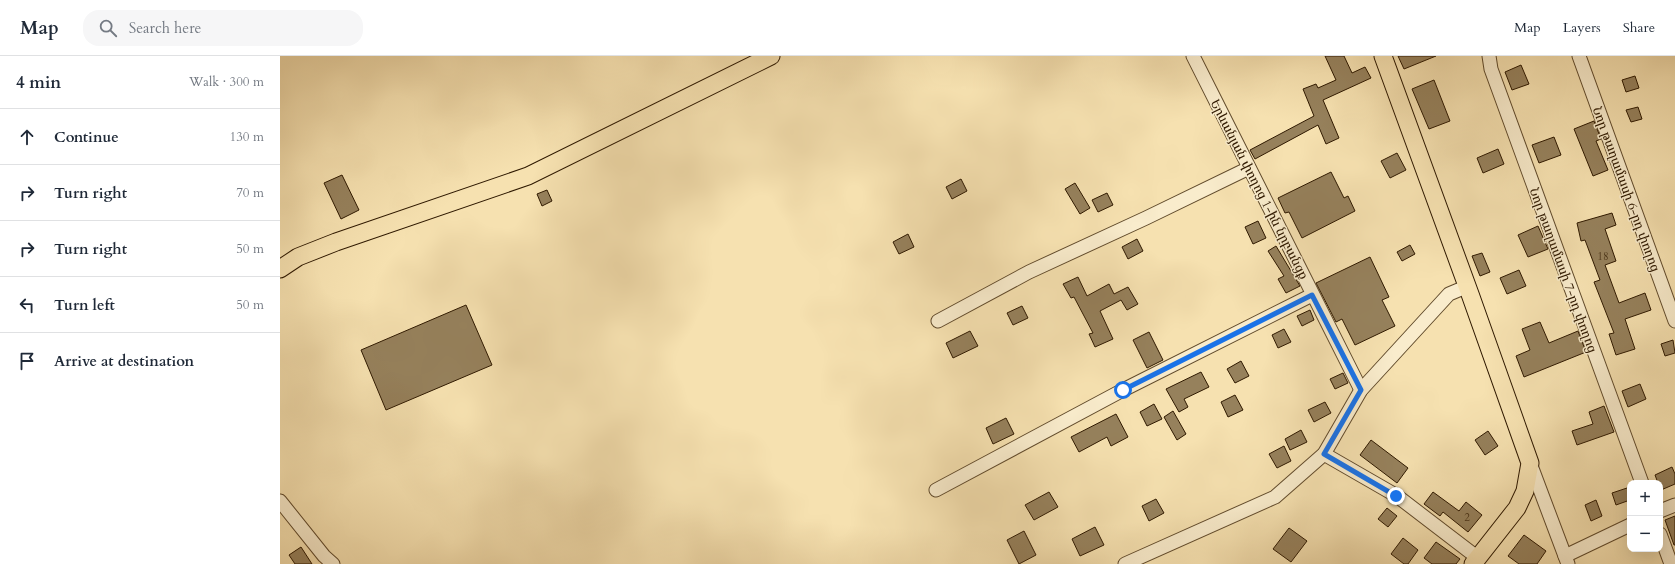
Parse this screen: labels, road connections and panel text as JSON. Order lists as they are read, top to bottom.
{
  "streets": {
    "street": ["Երևանյան փողոց 1-ին նրբանցք", "Նոր թաղամասի 6-րդ փողոց", "Նոր թաղամասի 7-րդ փողոց"]
  },
  "house_numbers": ["18", "2"],
  "page": {
    "header": "Map",
    "search": "Search here",
    "nav": ["Map", "Layers", "Share"],
    "heading": ["4 min", "Walk · 300 m"],
    "list": [
      ["Continue", "130 m"],
      ["Turn right", "70 m"],
      ["Turn right", "50 m"],
      ["Turn left", "50 m"],
      "Arrive at destination"
    ],
    "map_buttons": ["+", "−"]
  }
}
